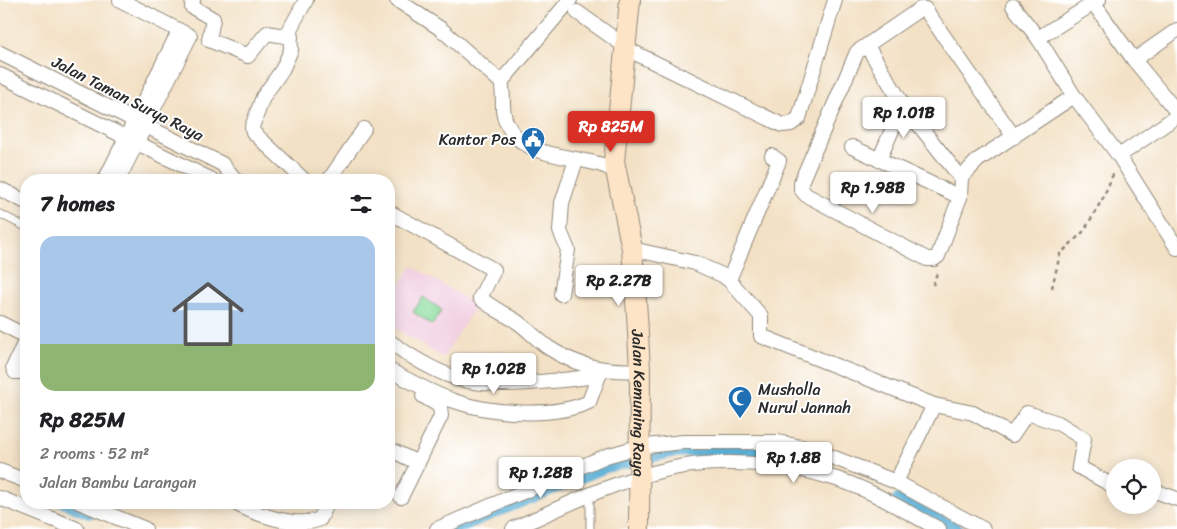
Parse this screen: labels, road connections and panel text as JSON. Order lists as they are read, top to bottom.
{
  "streets": {
    "street": ["Jalan Taman Surya Raya", "Jalan Kemuning Raya"]
  },
  "places": {
    "public building": ["Kantor Pos"],
    "mosque": ["Musholla Nurul Jannah"]
  },
  "page": {
    "price": [
      "Rp 1.01B",
      "Rp 825M",
      "Rp 1.98B",
      "Rp 2.27B",
      "Rp 1.02B",
      "Rp 1.8B",
      "Rp 1.28B"
    ],
    "heading": "7 homes",
    "list": [
      {
        "name": "Rp 825M",
        "note": "2 rooms · 52 m² · Jalan Bambu Larangan"
      }
    ]
  }
}
